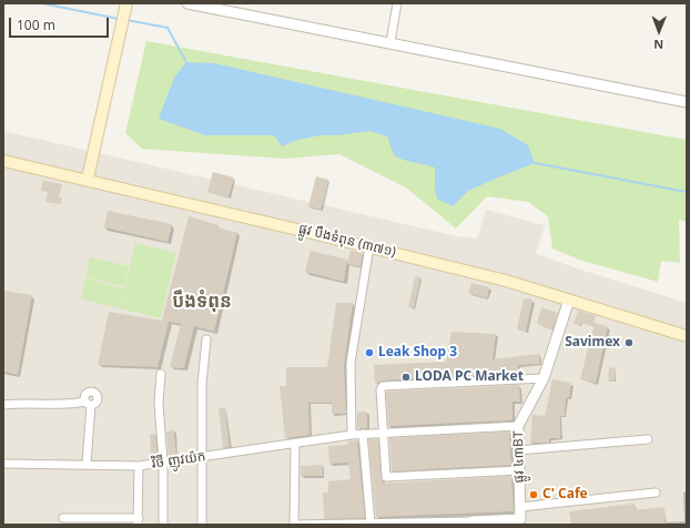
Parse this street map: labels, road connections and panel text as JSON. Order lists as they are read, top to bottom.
{
  "streets": {
    "main road": ["ផ្លូវ បឹងទំពុន (៣៧១)"],
    "street": ["ផ្លូវ ៤៣BT", "វិថី ញូវយ៉ក"]
  },
  "crossings": [
    ["ផ្លូវ បឹងទំពុន (៣៧១)", "ផ្លូវ ៤៣BT"],
    ["ផ្លូវ ៤៣BT", "វិថី ញូវយ៉ក"]
  ],
  "districts": ["បឹងទំពុន"],
  "places": [
    "Savimex",
    "Leak Shop 3",
    "LODA PC Market",
    "C' Cafe"
  ],
  "scale_bar": "100 m",
  "north": "bottom"
}
